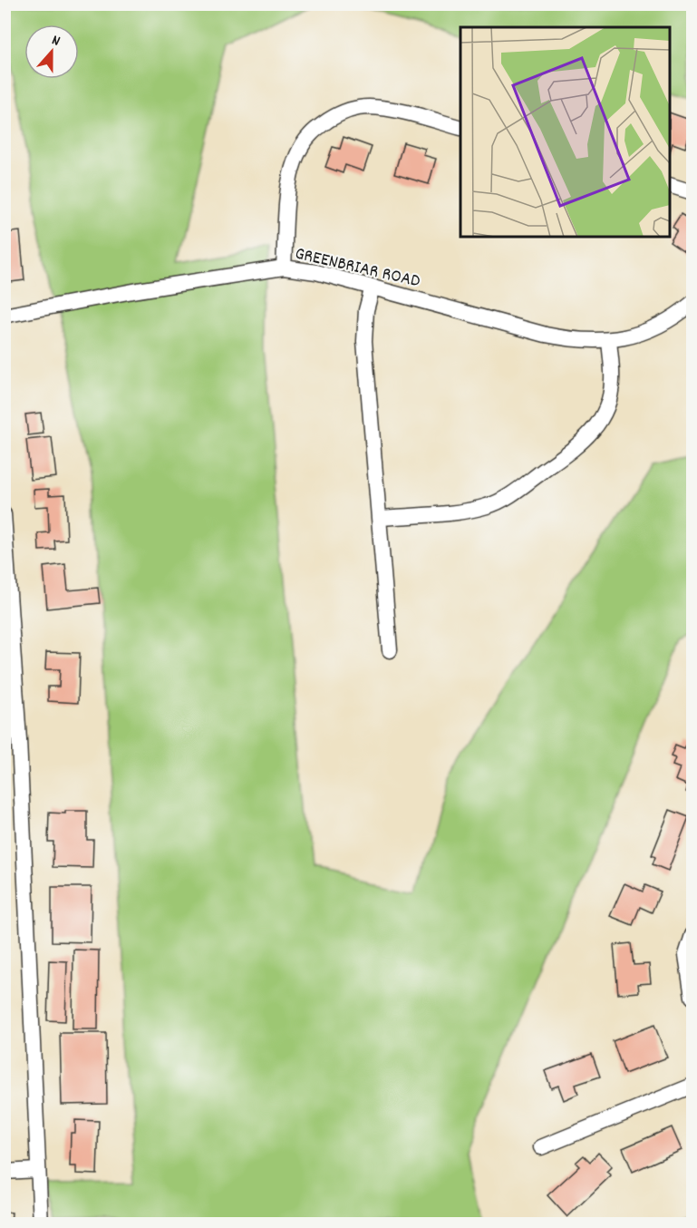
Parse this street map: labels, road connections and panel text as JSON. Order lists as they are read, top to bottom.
{
  "streets": {
    "street": ["GREENBRIAR ROAD"]
  },
  "north": "top"
}
